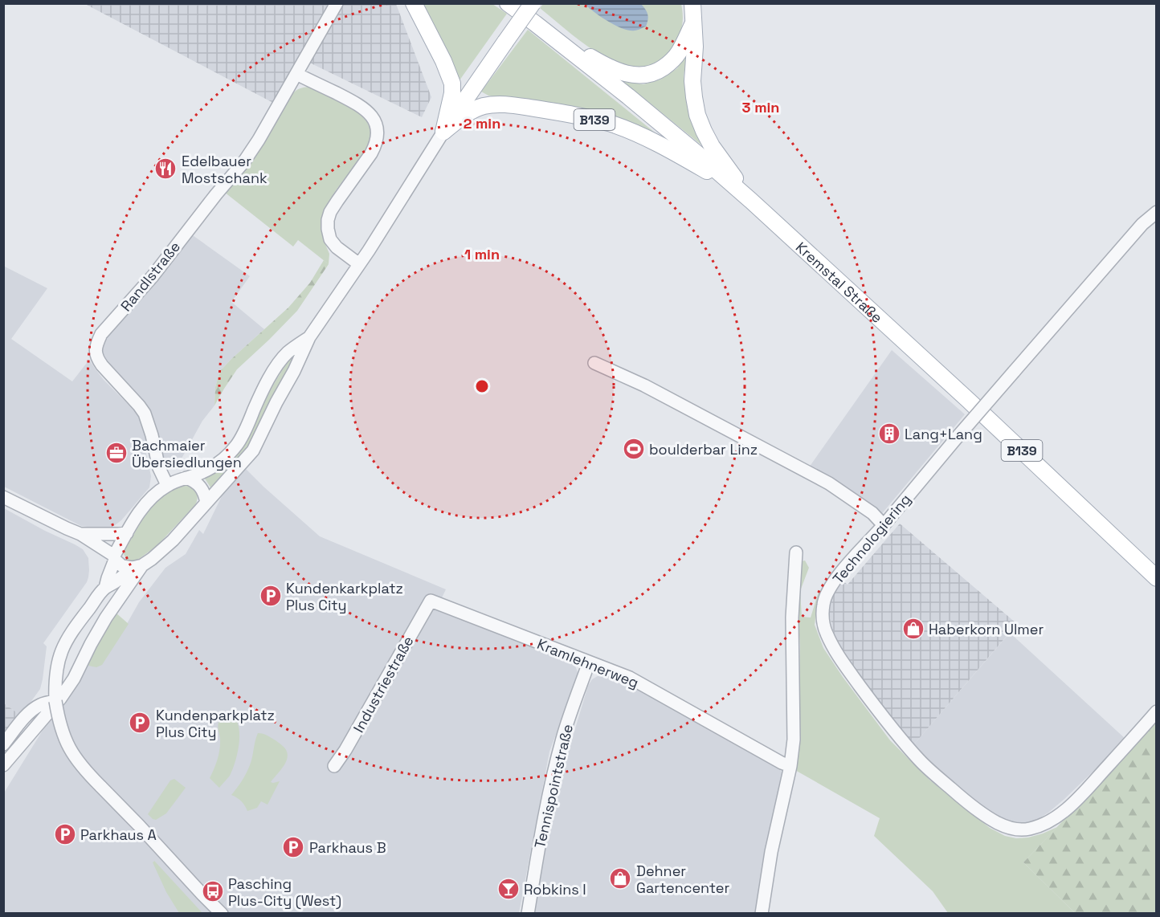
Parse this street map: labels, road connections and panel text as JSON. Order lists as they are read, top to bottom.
{
  "streets": {
    "main road": ["B139", "Kremstal Straße"],
    "street": [
      "Randlstraße",
      "Technologiering",
      "Kramlehnerweg",
      "Industriestraße",
      "Tennispointstraße"
    ]
  },
  "crossings": [
    ["B139", "Kremstal Straße"],
    ["Kramlehnerweg", "Industriestraße"],
    ["Kramlehnerweg", "Tennispointstraße"]
  ],
  "places": {
    "restaurant": ["Edelbauer Mostschank"],
    "building": ["Lang+Lang"],
    "sports": ["boulderbar Linz"],
    "office": ["Bachmaier Übersiedlungen"],
    "parking": [
      "Kundenkarkplatz Plus City",
      "Kundenparkplatz Plus City",
      "Parkhaus A",
      "Parkhaus B"
    ],
    "shop": ["Haberkorn Ulmer", "Dehner Gartencenter"],
    "bar": ["Robkins I"],
    "bus stop": ["Pasching Plus-City (West)"]
  },
  "rings": ["3 min", "2 min", "1 min"]
}
